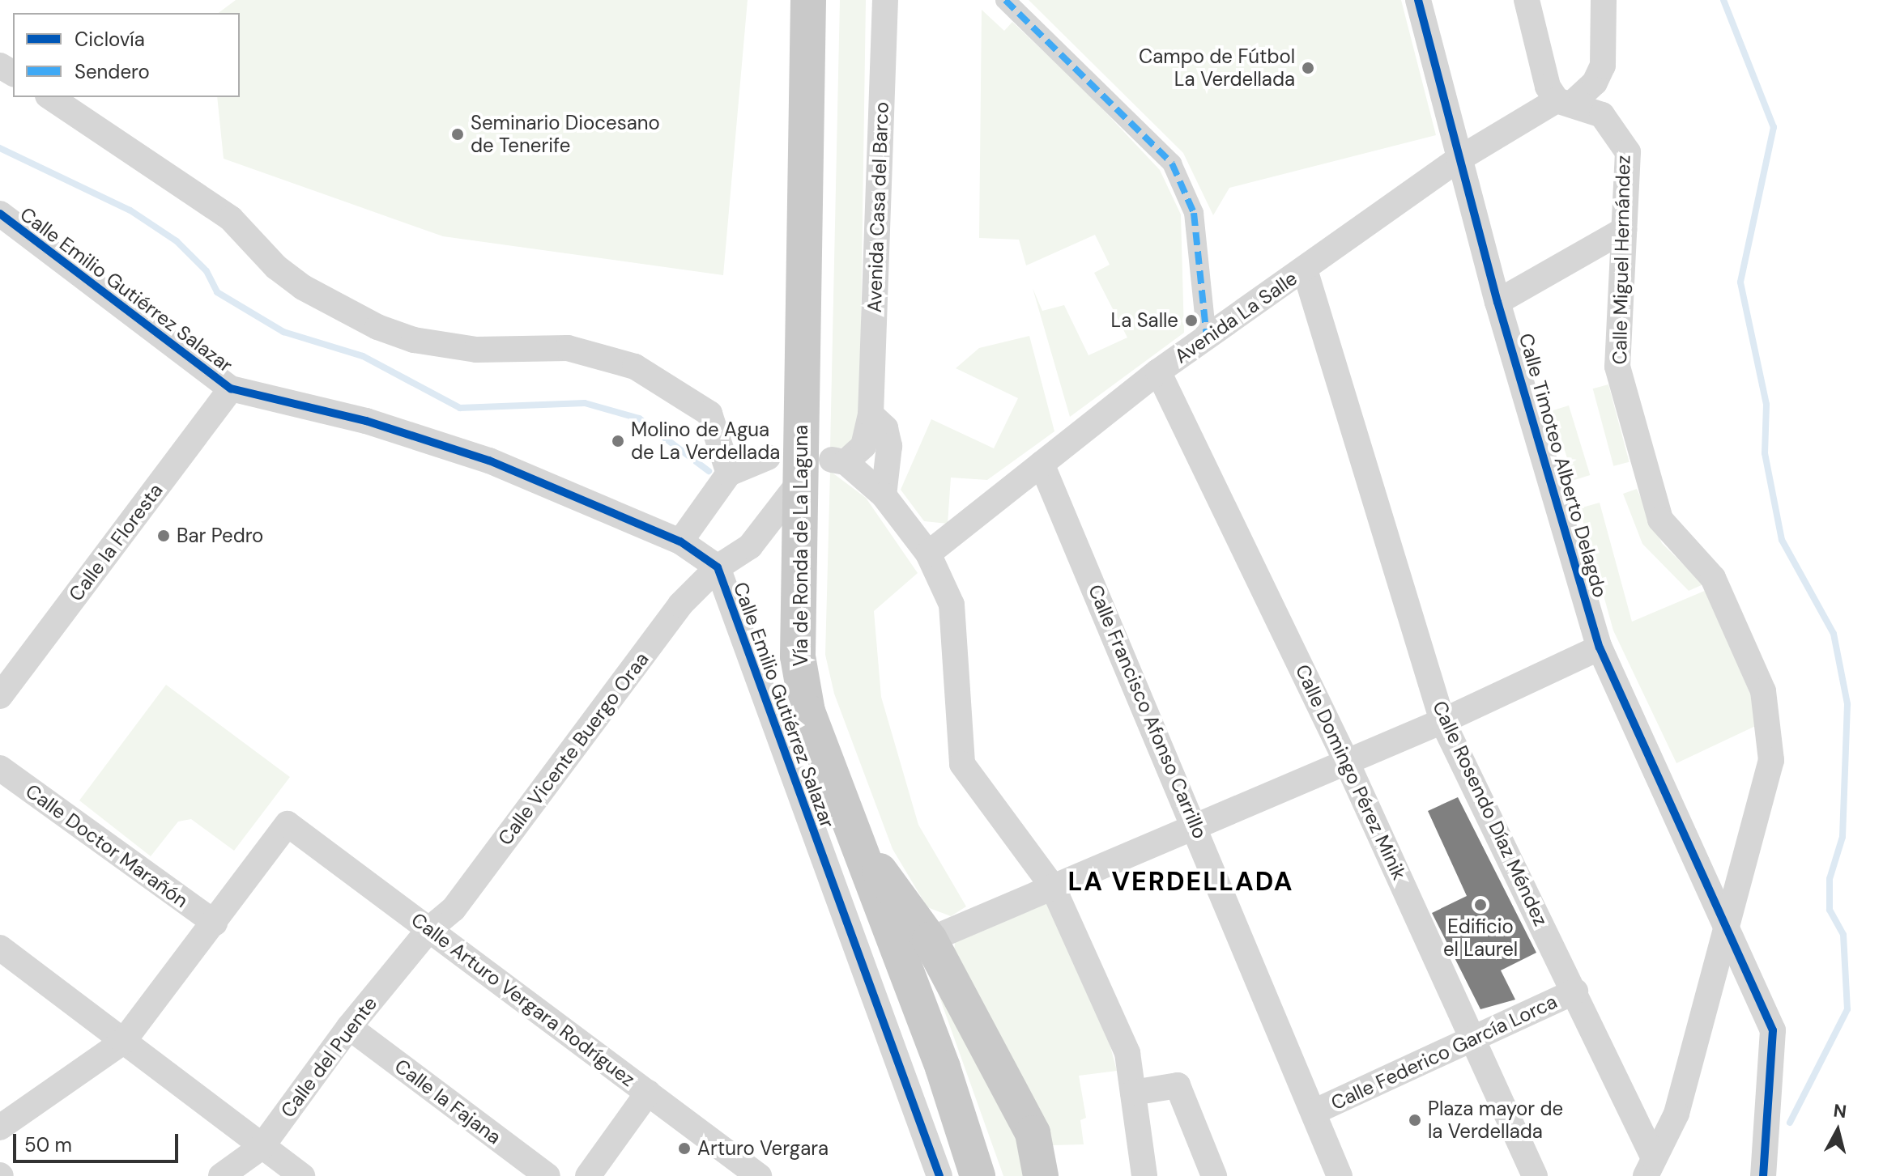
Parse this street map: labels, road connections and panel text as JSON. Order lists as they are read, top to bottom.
{
  "streets": {
    "main road": ["Vía de Ronda de La Laguna"],
    "street": [
      "Avenida Casa del Barco",
      "Calle Miguel Hernández",
      "Calle Emilio Gutiérrez Salazar",
      "Avenida La Salle",
      "Calle Timoteo Alberto Delagdo",
      "Calle la Floresta",
      "Calle Francisco Afonso Carrillo",
      "Calle Vicente Buergo Oraa",
      "Calle Domingo Pérez Minik",
      "Calle Rosendo Díaz Méndez",
      "Calle Doctor Marañón",
      "Calle Arturo Vergara Rodríguez",
      "Calle Federico García Lorca",
      "Calle del Puente",
      "Calle la Fajana"
    ]
  },
  "crossings": [
    ["Calle Miguel Hernández", "Avenida La Salle"],
    ["Calle Miguel Hernández", "Calle Timoteo Alberto Delagdo"],
    ["Calle Miguel Hernández", "Calle Rosendo Díaz Méndez"],
    ["Calle Emilio Gutiérrez Salazar", "Calle la Floresta"],
    ["Calle Emilio Gutiérrez Salazar", "Calle Vicente Buergo Oraa"],
    ["Avenida La Salle", "Calle Timoteo Alberto Delagdo"],
    ["Avenida La Salle", "Calle Francisco Afonso Carrillo"],
    ["Avenida La Salle", "Calle Domingo Pérez Minik"],
    ["Avenida La Salle", "Calle Rosendo Díaz Méndez"],
    ["Vía de Ronda de La Laguna", "Calle Vicente Buergo Oraa"],
    ["Calle Francisco Afonso Carrillo", "Calle Federico García Lorca"],
    ["Calle Vicente Buergo Oraa", "Calle Arturo Vergara Rodríguez"],
    ["Calle Vicente Buergo Oraa", "Calle del Puente"],
    ["Calle Domingo Pérez Minik", "Calle Federico García Lorca"],
    ["Calle Rosendo Díaz Méndez", "Calle Federico García Lorca"],
    ["Calle Doctor Marañón", "Calle Arturo Vergara Rodríguez"],
    ["Calle Arturo Vergara Rodríguez", "Calle del Puente"],
    ["Calle del Puente", "Calle la Fajana"]
  ],
  "districts": ["LA VERDELLADA"],
  "places": [
    "Campo de Fútbol La Verdellada",
    "Seminario Diocesano de Tenerife",
    "La Salle",
    "Molino de Agua de La Verdellada",
    "Bar Pedro",
    "Edificio el Laurel",
    "Plaza mayor de la Verdellada",
    "Arturo Vergara"
  ],
  "legend": ["Ciclovía", "Sendero"],
  "scale_bar": "50 m",
  "north": "top"
}
